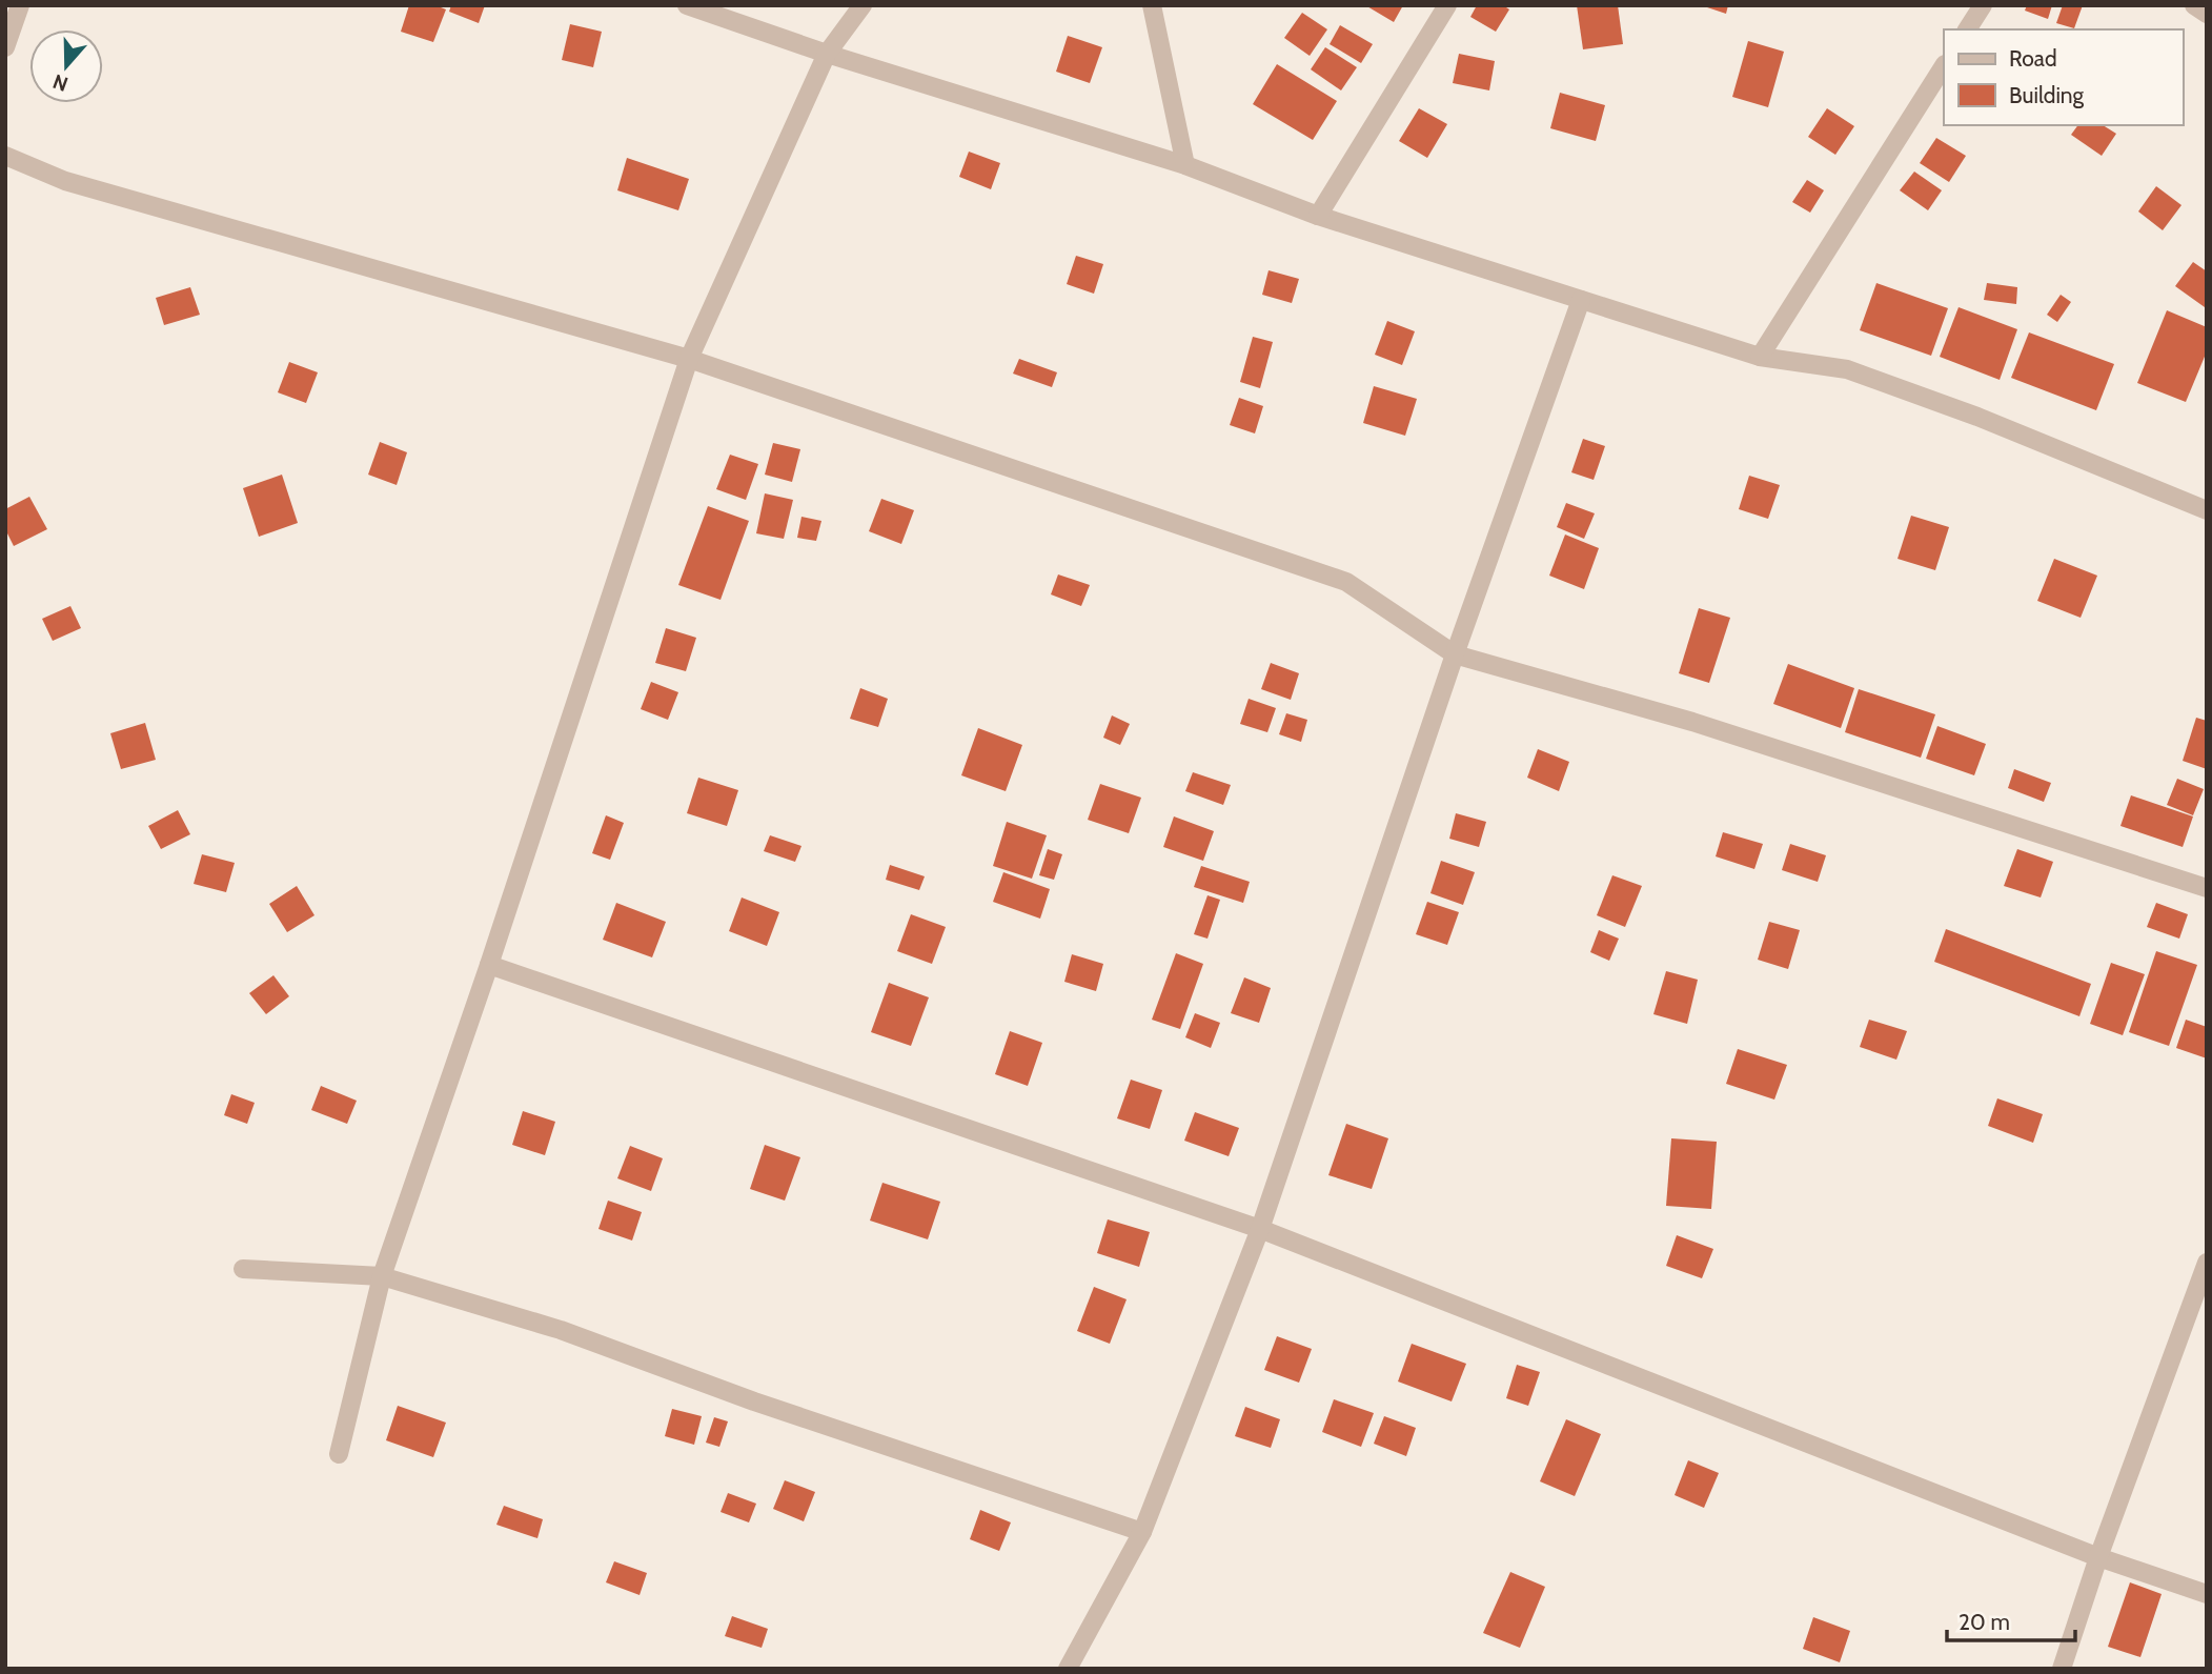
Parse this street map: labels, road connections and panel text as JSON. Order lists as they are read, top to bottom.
{
  "legend": ["Road", "Building"],
  "scale_bar": "20 m",
  "north": "bottom"
}
